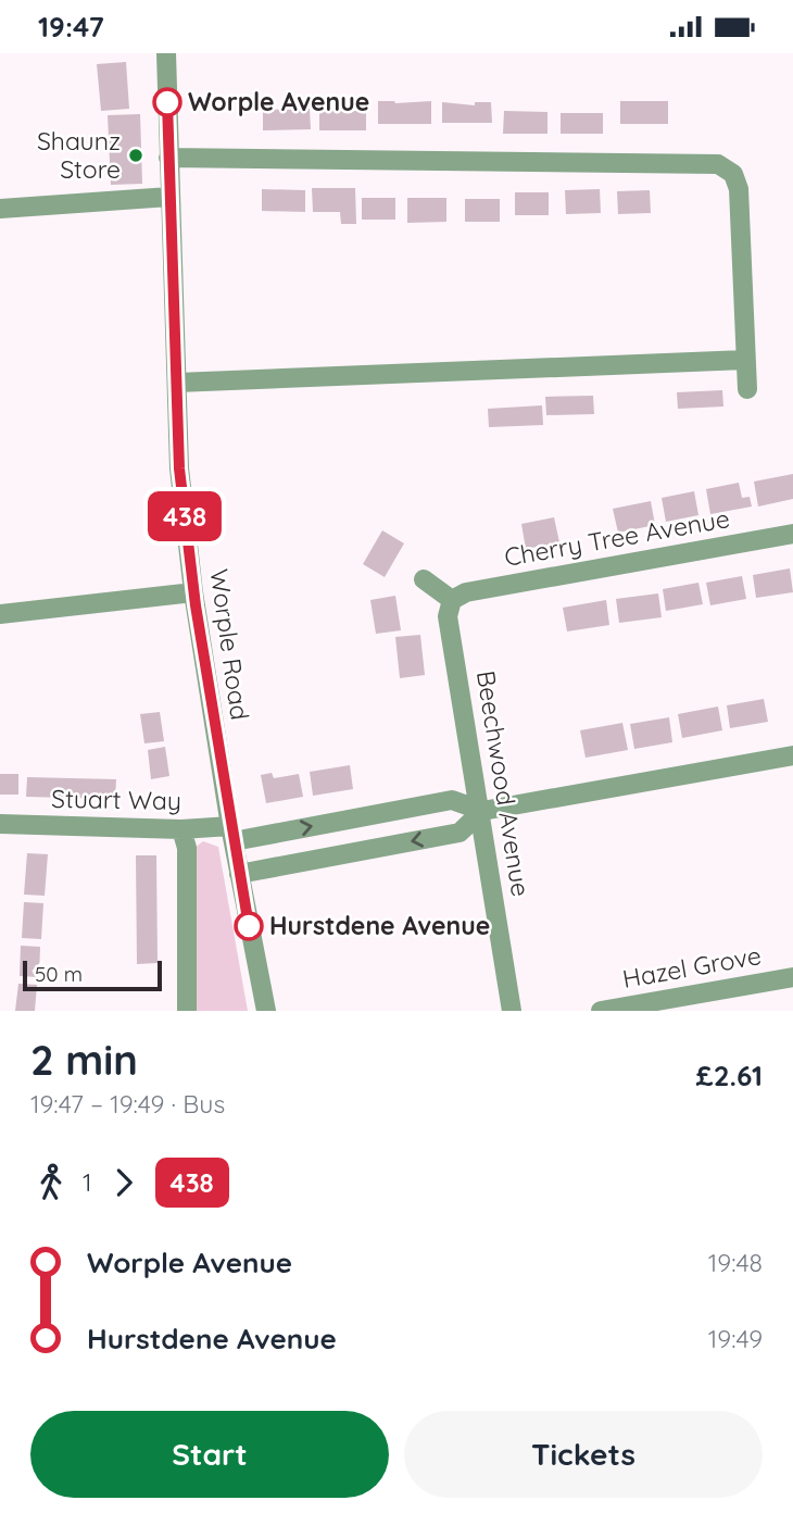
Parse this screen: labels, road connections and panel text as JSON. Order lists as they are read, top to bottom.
{
  "streets": {
    "street": [
      "Cherry Tree Avenue",
      "Worple Road",
      "Beechwood Avenue",
      "Stuart Way",
      "Hazel Grove"
    ]
  },
  "crossings": [
    ["Cherry Tree Avenue", "Beechwood Avenue"],
    ["Worple Road", "Stuart Way"]
  ],
  "places": ["Worple Avenue", "Shaunz Store", "Hurstdene Avenue"],
  "lines": ["bus line 438"],
  "scale_bar": "50 m",
  "page": {
    "status": "19:47",
    "on_map": "438",
    "scale": "50 m",
    "heading": ["2 min", "19:47 – 19:49 · Bus", "£2.61"],
    "legs": ["1", "438"],
    "list": [
      {
        "name": "Worple Avenue",
        "value": "19:48"
      },
      {
        "name": "Hurstdene Avenue",
        "value": "19:49"
      }
    ],
    "buttons": ["Start", "Tickets"]
  }
}
